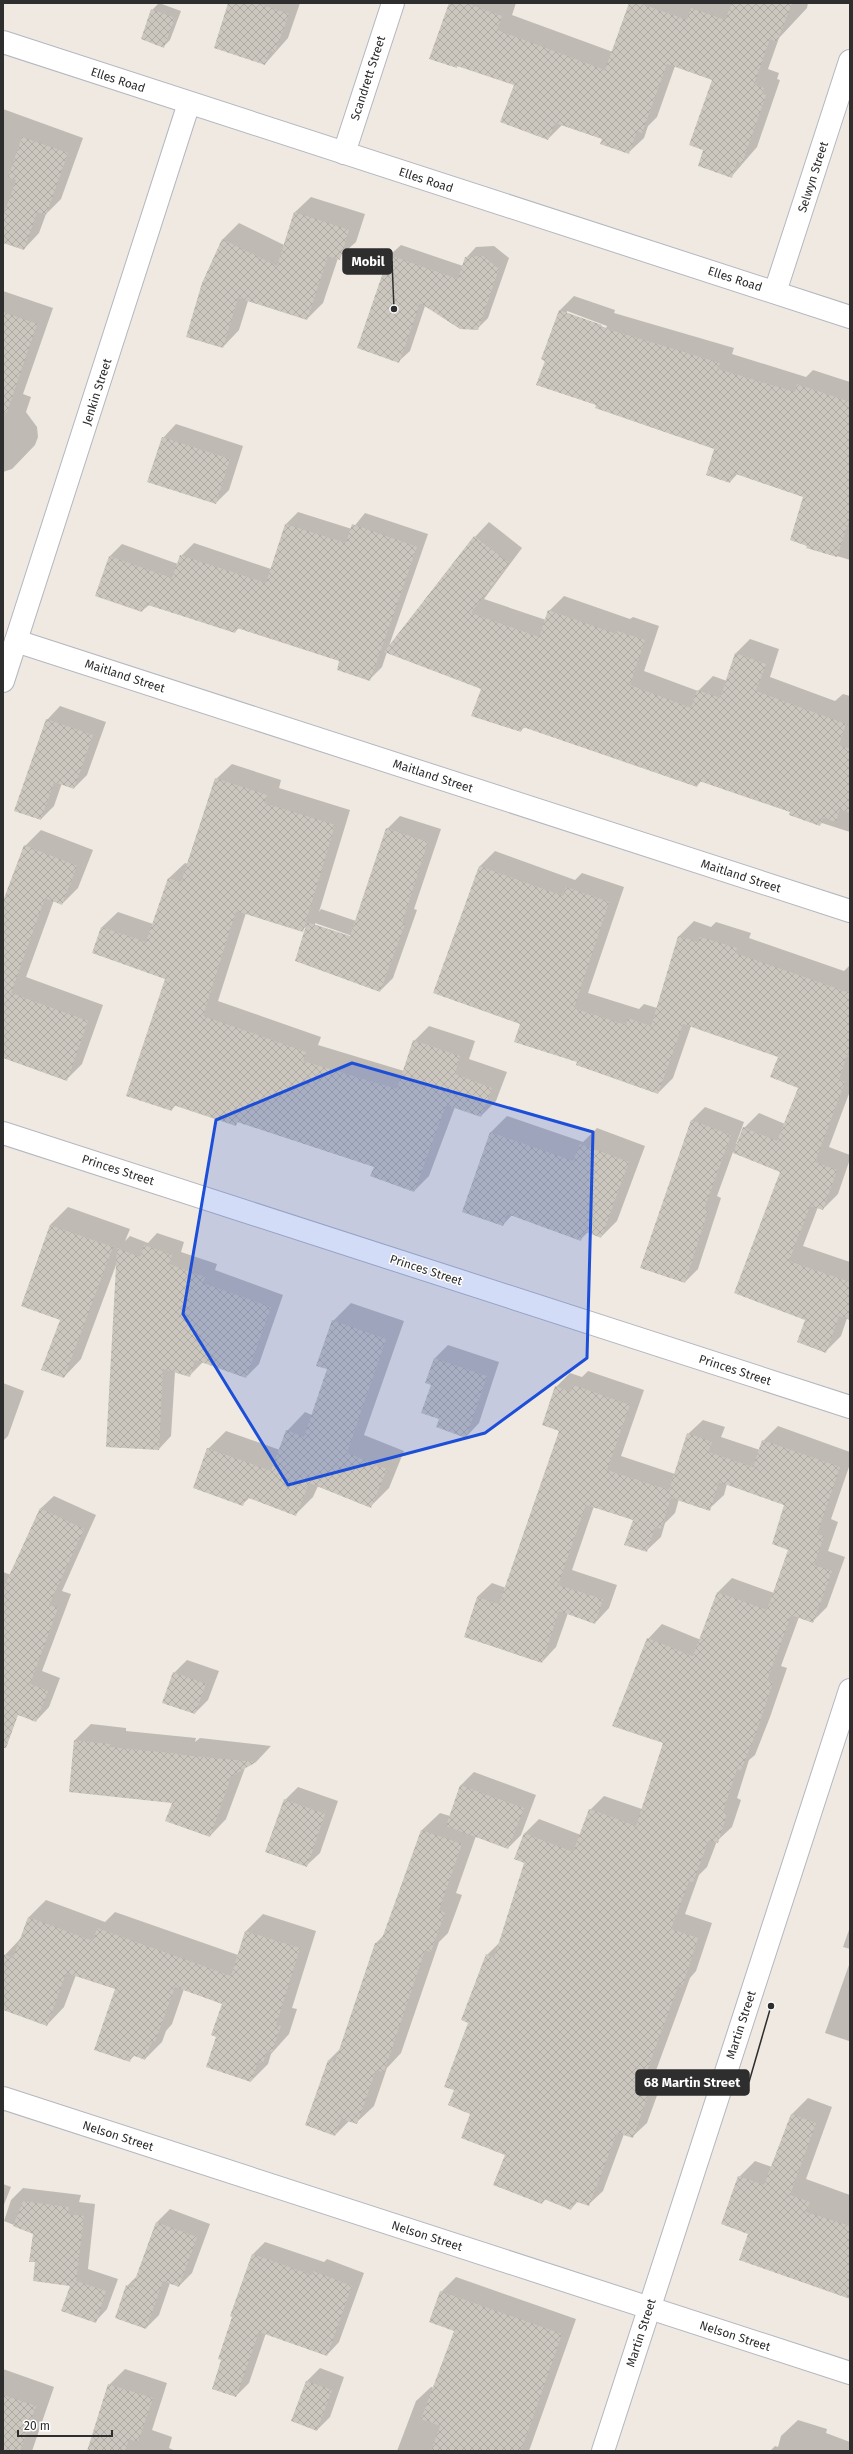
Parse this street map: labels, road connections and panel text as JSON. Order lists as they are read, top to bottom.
{
  "streets": {
    "street": [
      "Scandrett Street",
      "Elles Road",
      "Selwyn Street",
      "Jenkin Street",
      "Maitland Street",
      "Princes Street",
      "Martin Street",
      "Nelson Street"
    ]
  },
  "crossings": [
    ["Scandrett Street", "Elles Road"],
    ["Elles Road", "Selwyn Street"],
    ["Elles Road", "Jenkin Street"],
    ["Jenkin Street", "Maitland Street"],
    ["Martin Street", "Nelson Street"]
  ],
  "places": ["Mobil", "68 Martin Street"],
  "scale_bar": "20 m"
}
